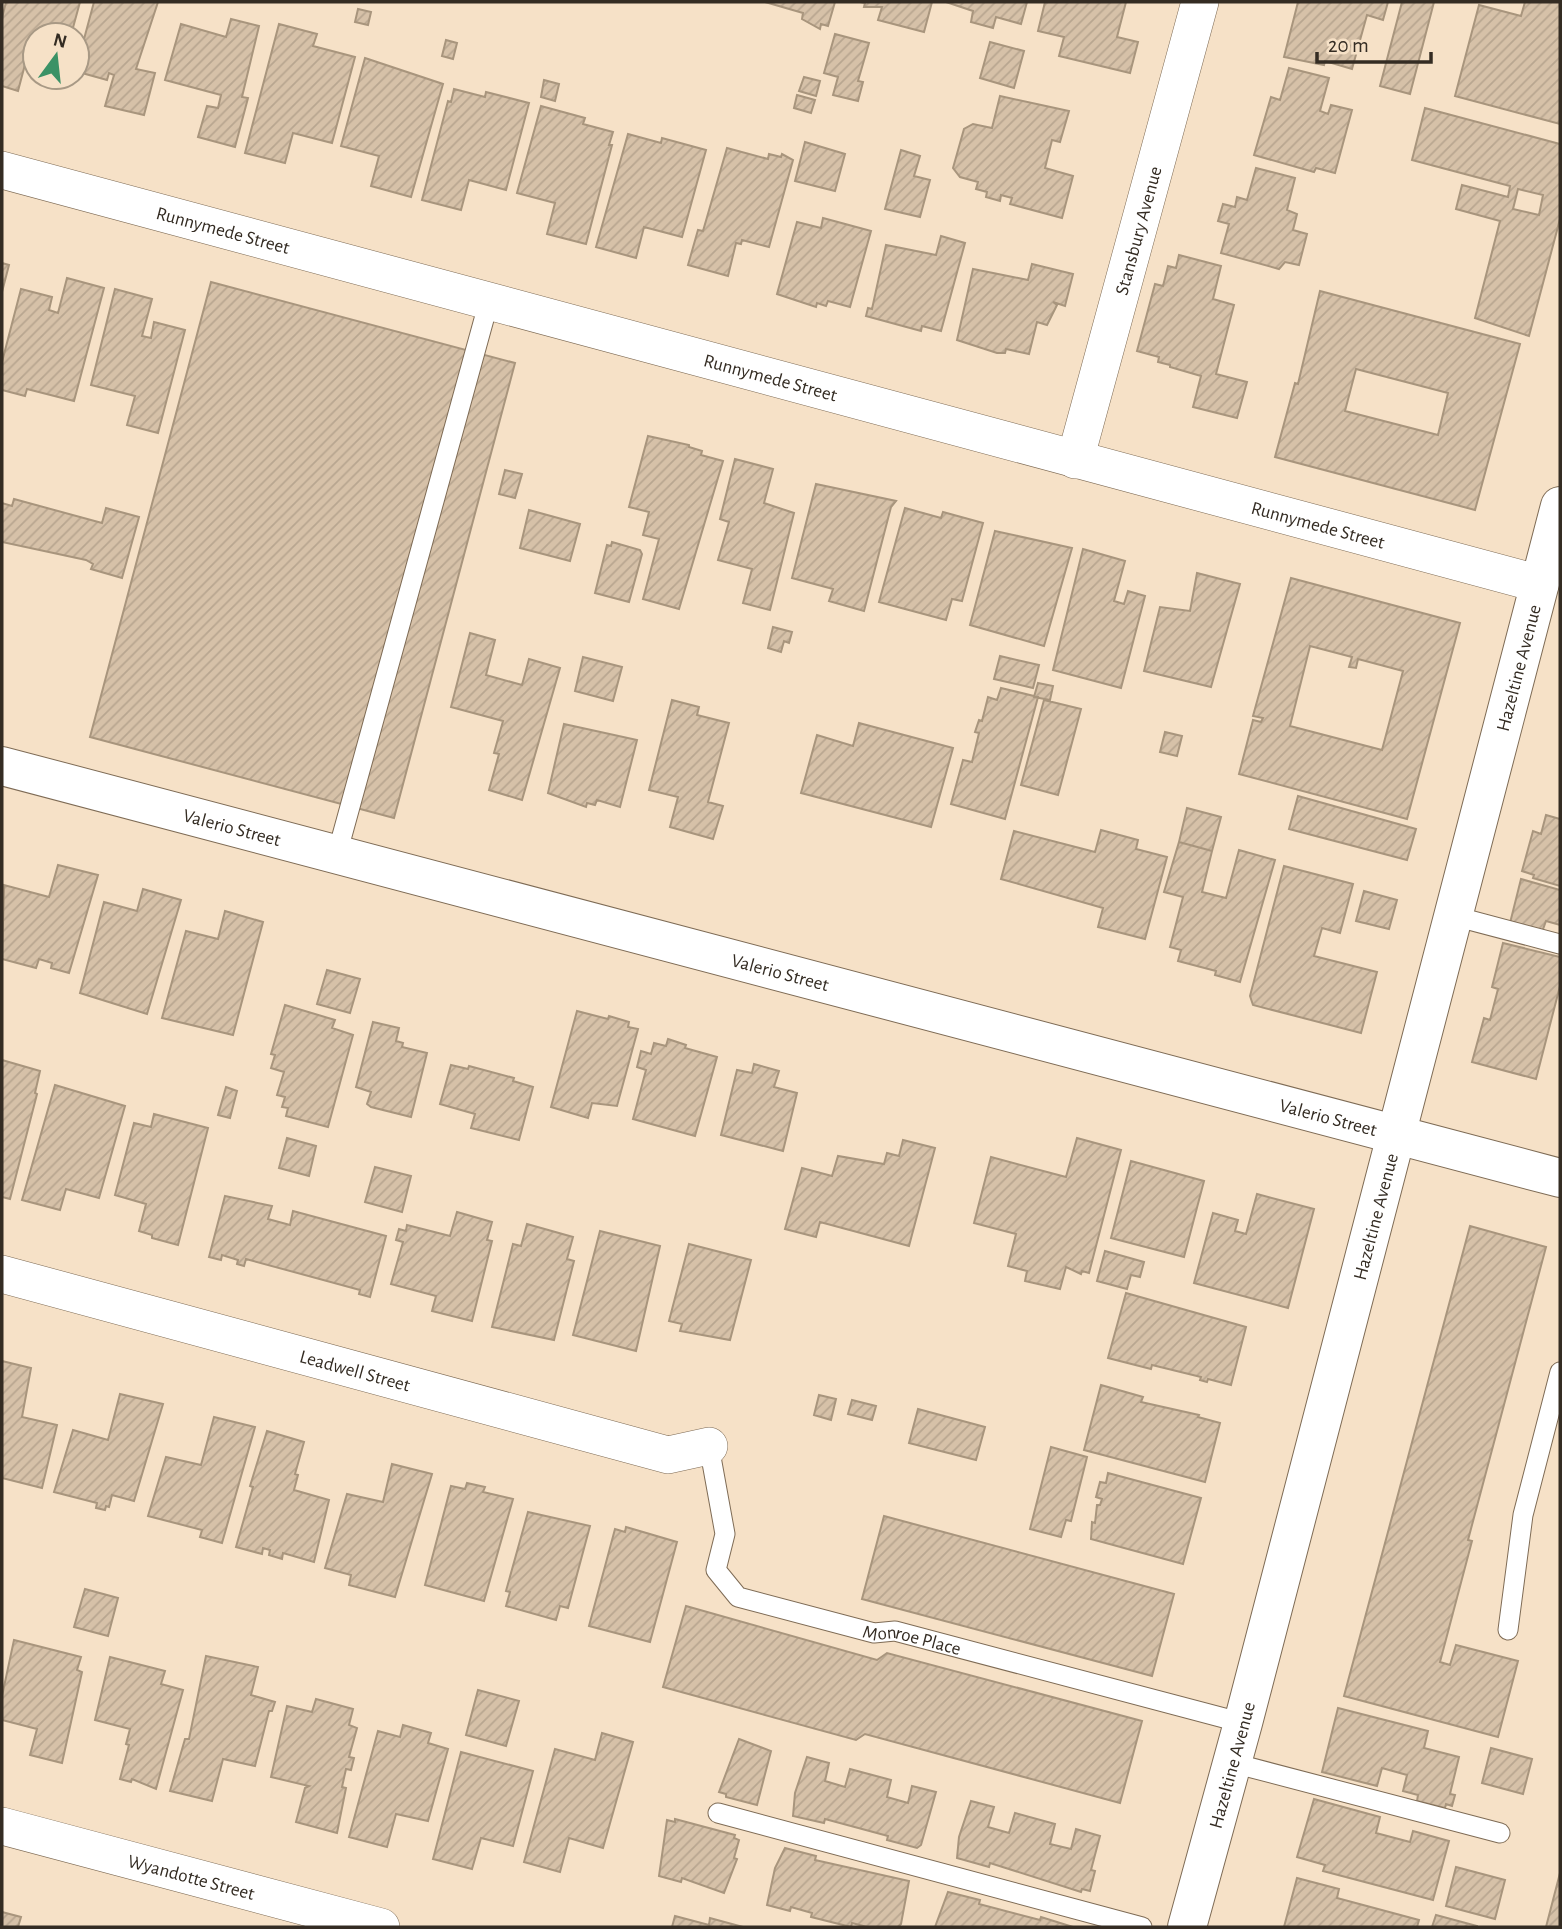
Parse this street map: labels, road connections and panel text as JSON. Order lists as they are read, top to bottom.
{
  "streets": {
    "street": [
      "Runnymede Street",
      "Stansbury Avenue",
      "Hazeltine Avenue",
      "Valerio Street",
      "Leadwell Street",
      "Wyandotte Street"
    ],
    "lane": ["Monroe Place"]
  },
  "crossings": [
    ["Runnymede Street", "Stansbury Avenue"],
    ["Runnymede Street", "Hazeltine Avenue"],
    ["Hazeltine Avenue", "Valerio Street"],
    ["Hazeltine Avenue", "Monroe Place"],
    ["Leadwell Street", "Monroe Place"]
  ],
  "scale_bar": "20 m",
  "north": "top"
}
